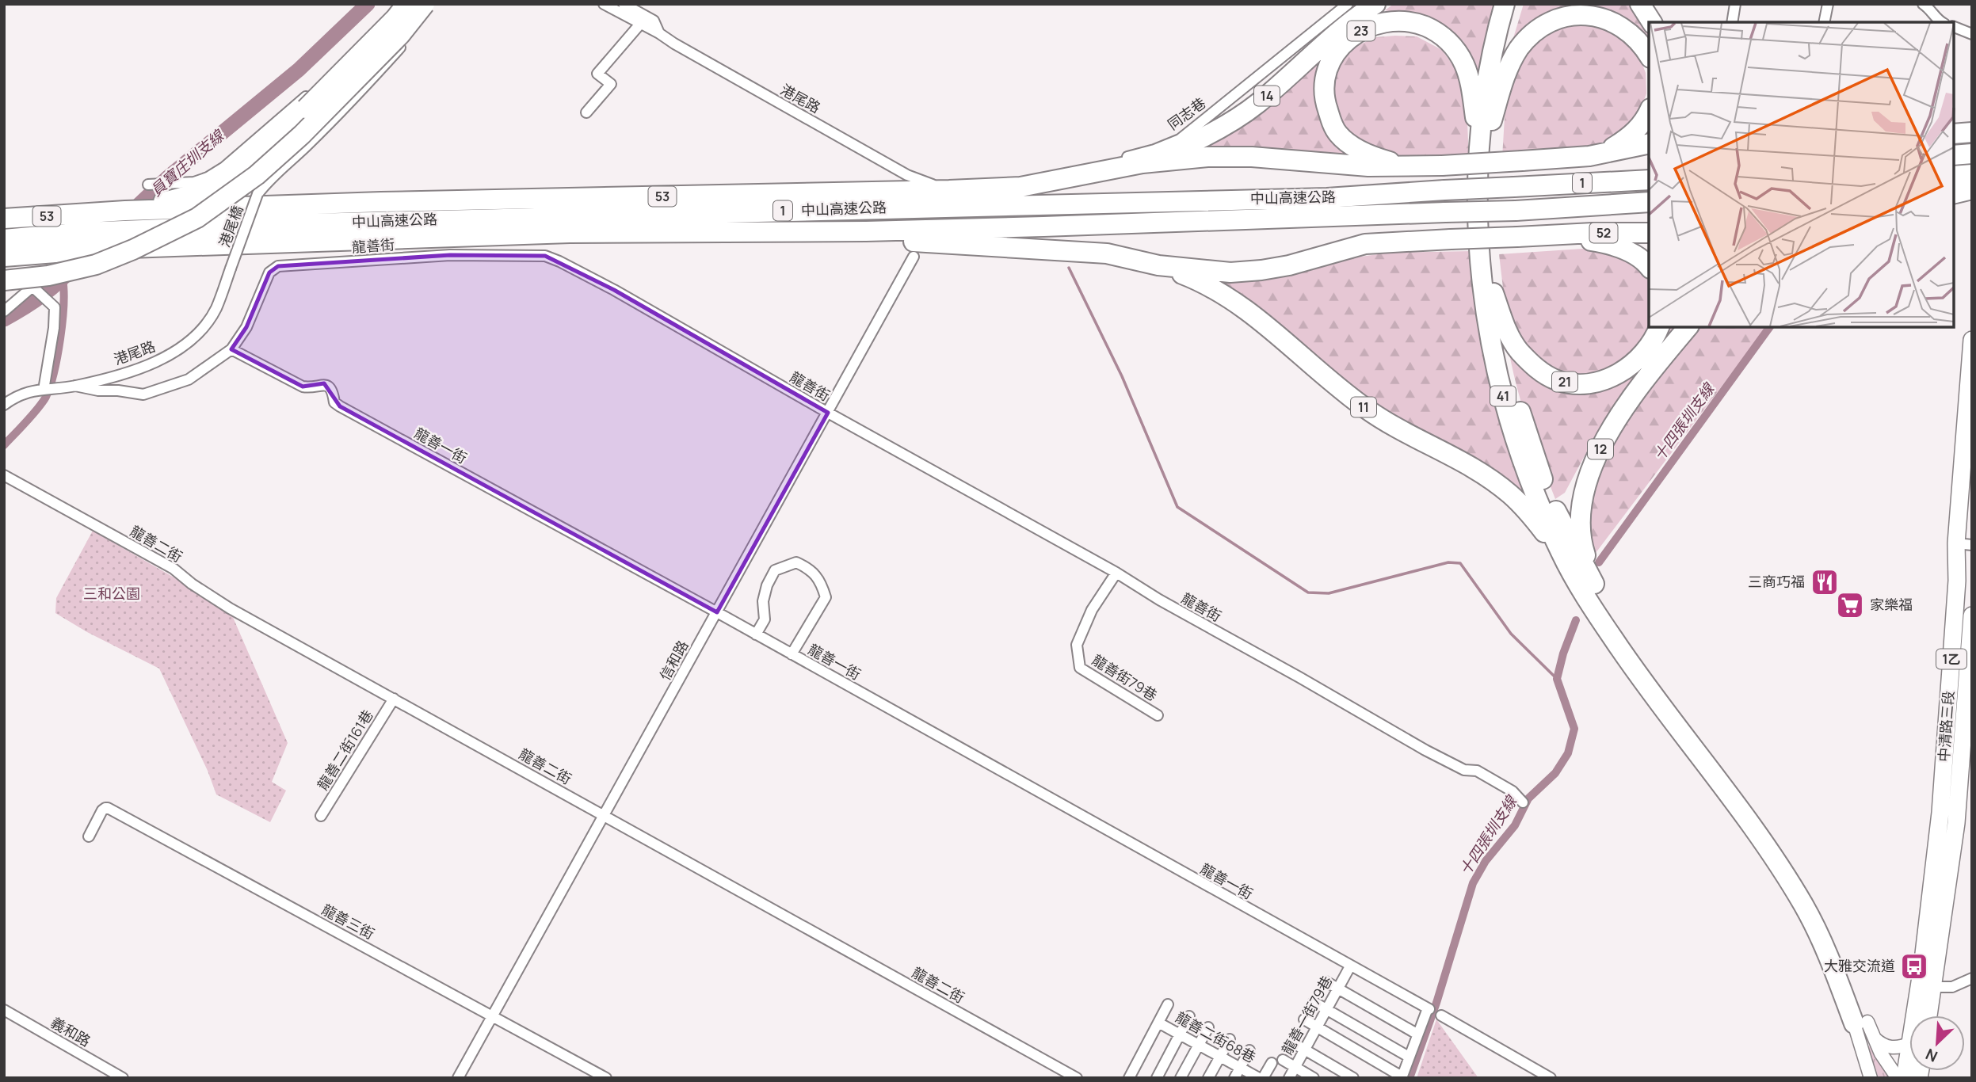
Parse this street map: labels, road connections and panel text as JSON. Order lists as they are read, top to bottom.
{
  "streets": {
    "highway": [
      "23",
      "14",
      "1",
      "53",
      "中山高速公路",
      "52",
      "21",
      "41",
      "11",
      "12"
    ],
    "main road": ["1乙", "中清路三段"],
    "street": [
      "港尾路",
      "同志巷",
      "港尾橋",
      "龍善街",
      "龍善一街",
      "龍善二街",
      "信和路",
      "龍善街79巷",
      "龍善二街161巷",
      "龍善三街",
      "龍善一街79巷",
      "義和路",
      "龍善二街68巷"
    ]
  },
  "crossings": [
    ["23", "41"],
    ["14", "53"],
    ["港尾路", "同志巷"],
    ["港尾路", "港尾橋"],
    ["港尾路", "龍善街"],
    ["53", "中山高速公路"],
    ["龍善街", "龍善一街"],
    ["龍善街", "信和路"],
    ["龍善街", "龍善街79巷"],
    ["龍善一街", "信和路"],
    ["龍善一街", "龍善一街79巷"],
    ["龍善二街", "信和路"],
    ["龍善二街", "龍善二街161巷"],
    ["信和路", "龍善三街"]
  ],
  "water": ["員寶庄圳支線", "十四張圳支線"],
  "parks": ["三和公園"],
  "places": {
    "restaurant": ["三商巧福"],
    "supermarket": ["家樂福"],
    "bus stop": ["大雅交流道"]
  },
  "north": "bottom left"
}
